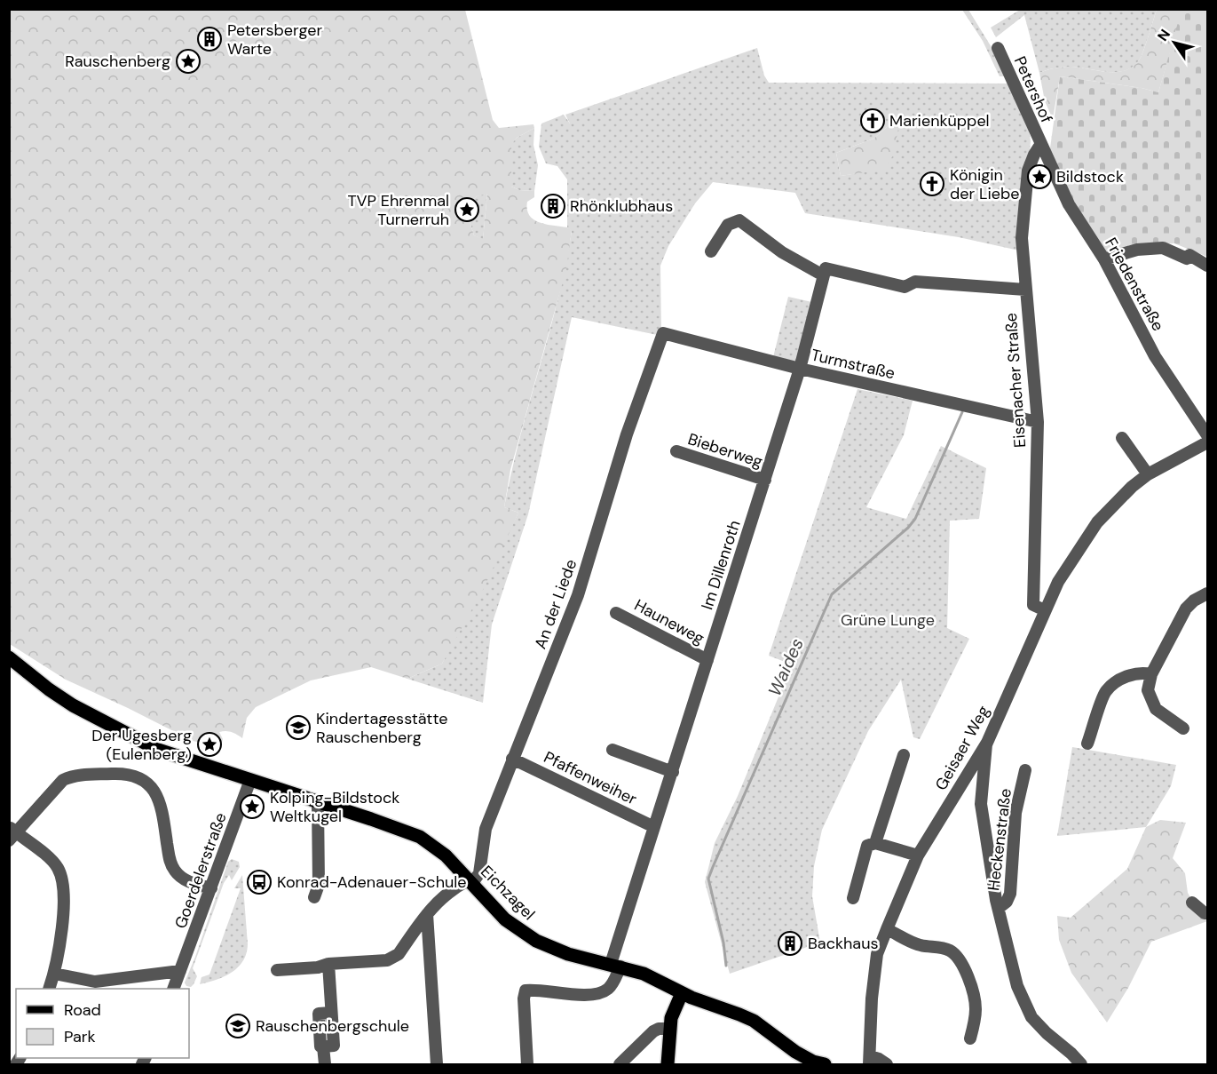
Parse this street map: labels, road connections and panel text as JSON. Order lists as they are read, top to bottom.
{
  "streets": {
    "main road": ["Eichzagel"],
    "street": [
      "Petershof",
      "Friedenstraße",
      "Turmstraße",
      "Eisenacher Straße",
      "Bieberweg",
      "Im Dillenroth",
      "An der Liede",
      "Hauneweg",
      "Geisaer Weg",
      "Pfaffenweiher",
      "Heckenstraße",
      "Goerdelerstraße"
    ]
  },
  "crossings": [
    ["Petershof", "Friedenstraße"],
    ["Petershof", "Eisenacher Straße"],
    ["Friedenstraße", "Eisenacher Straße"],
    ["Turmstraße", "Eisenacher Straße"],
    ["Turmstraße", "Im Dillenroth"],
    ["Turmstraße", "An der Liede"],
    ["Eisenacher Straße", "Geisaer Weg"],
    ["Bieberweg", "Im Dillenroth"],
    ["Im Dillenroth", "Hauneweg"],
    ["Im Dillenroth", "Pfaffenweiher"],
    ["Im Dillenroth", "Eichzagel"],
    ["An der Liede", "Pfaffenweiher"],
    ["An der Liede", "Eichzagel"],
    ["Geisaer Weg", "Heckenstraße"],
    ["Goerdelerstraße", "Eichzagel"]
  ],
  "water": ["Waides"],
  "parks": ["Grüne Lunge"],
  "places": {
    "building": ["Petersberger Warte", "Rhönklubhaus", "Backhaus"],
    "place": [
      "Rauschenberg",
      "Bildstock",
      "TVP Ehrenmal Turnerruh",
      "Der Ugesberg (Eulenberg)",
      "Kolping-Bildstock Weltkugel"
    ],
    "church": ["Marienküppel", "Königin der Liebe"],
    "school or university": ["Kindertagesstätte Rauschenberg", "Rauschenbergschule"],
    "bus stop": ["Konrad-Adenauer-Schule"]
  },
  "legend": ["Road", "Park"],
  "north": "top left"
}
